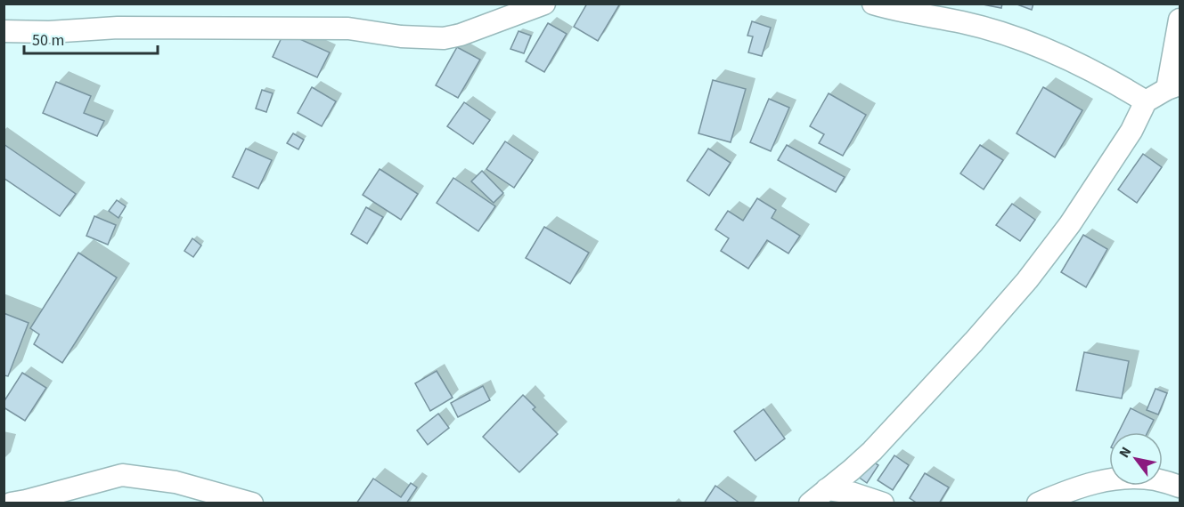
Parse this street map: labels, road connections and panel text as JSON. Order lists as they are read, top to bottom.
{
  "scale_bar": "50 m",
  "north": "top left"
}
